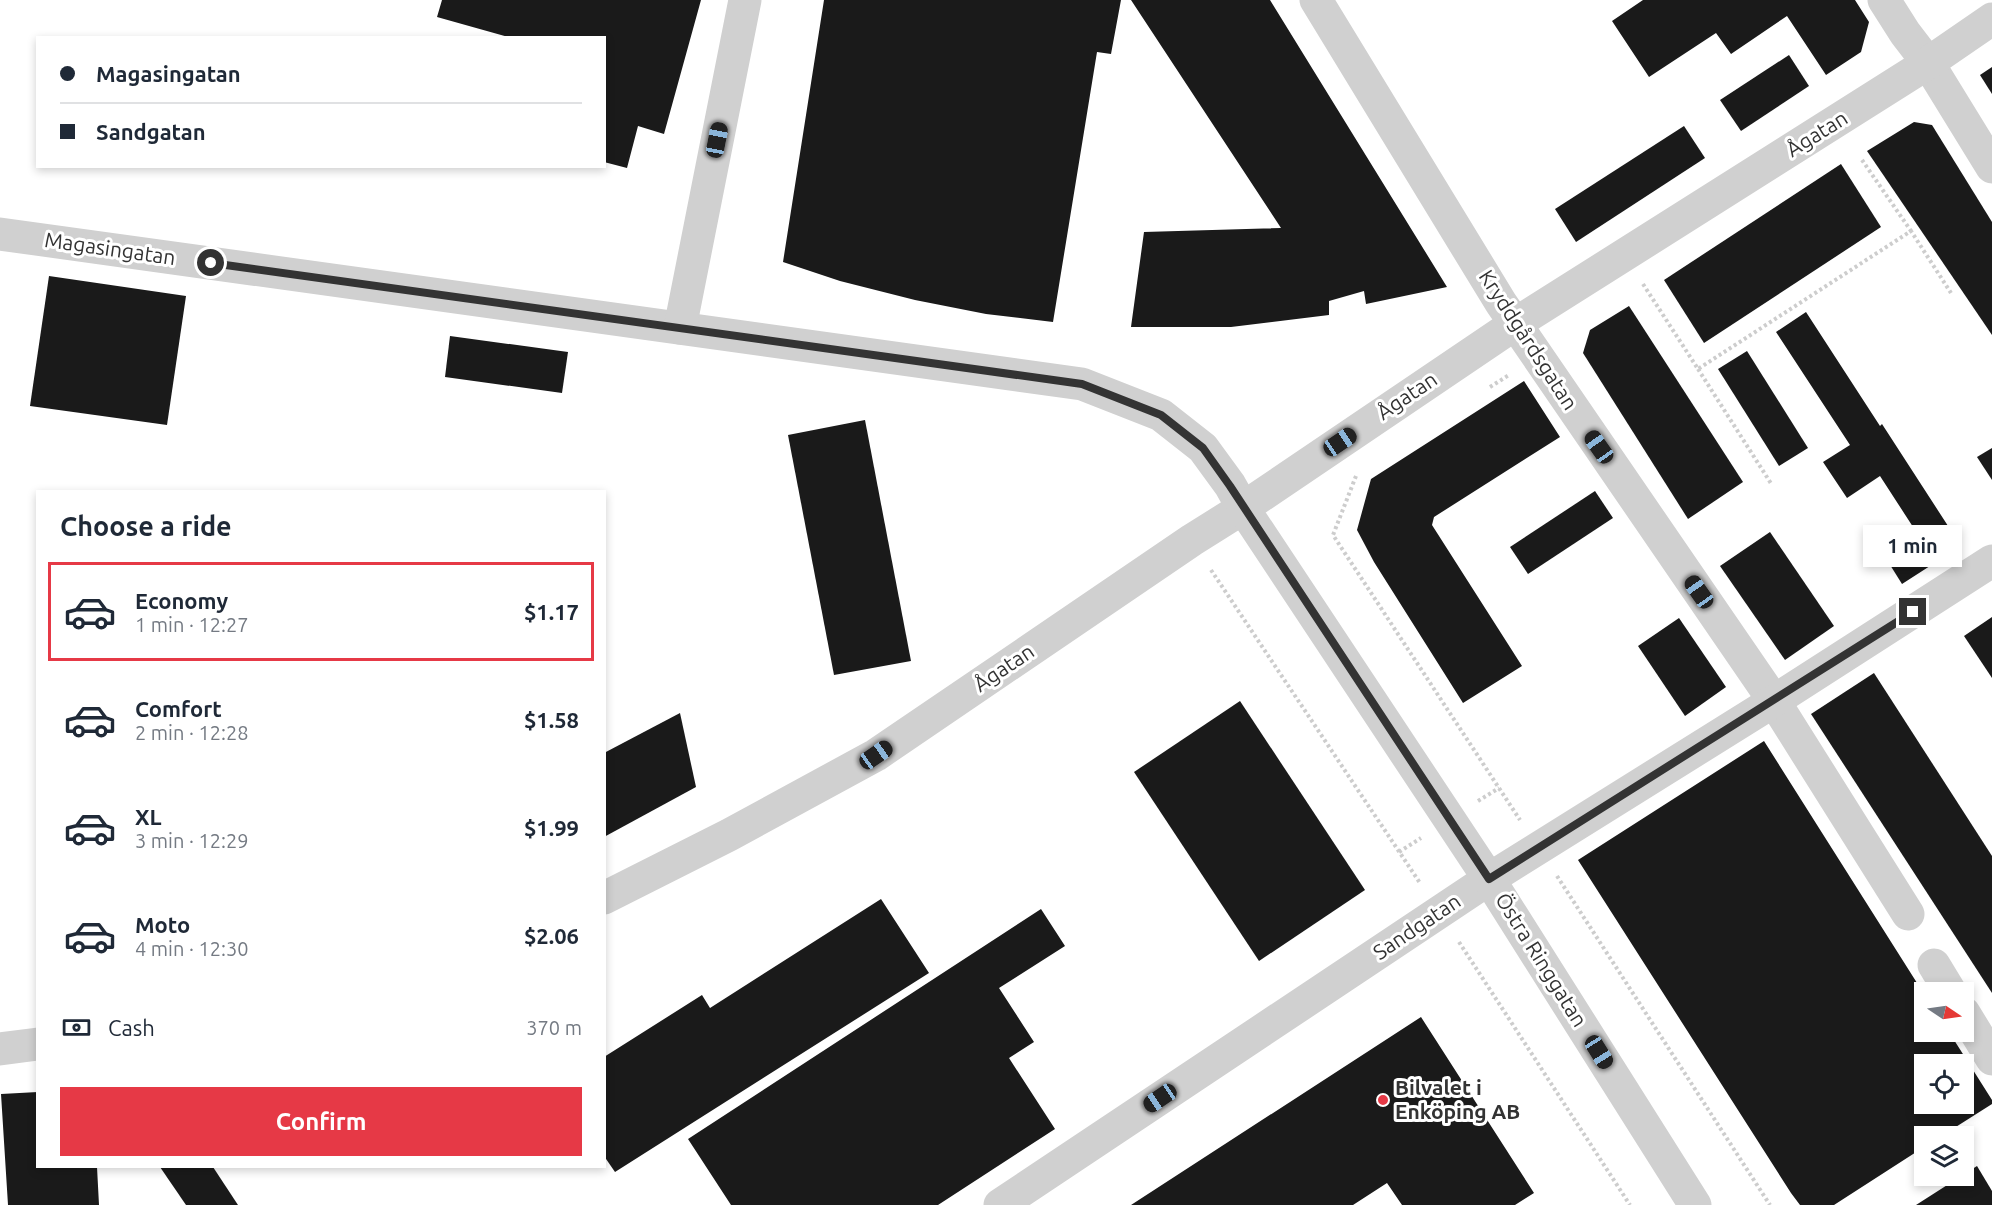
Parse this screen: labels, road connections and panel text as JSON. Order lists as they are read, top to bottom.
{
  "streets": {
    "street": [
      "Ågatan",
      "Magasingatan",
      "Kryddgårdsgatan",
      "Sandgatan",
      "Östra Ringgatan"
    ]
  },
  "crossings": [
    ["Ågatan", "Magasingatan"],
    ["Ågatan", "Kryddgårdsgatan"],
    ["Ågatan", "Östra Ringgatan"],
    ["Magasingatan", "Östra Ringgatan"],
    ["Kryddgårdsgatan", "Sandgatan"],
    ["Sandgatan", "Östra Ringgatan"]
  ],
  "places": ["Bilvalet i Enköping AB"],
  "north": "right",
  "page": {
    "banner": ["Magasingatan", "Sandgatan"],
    "heading": "Choose a ride",
    "bubble": "1 min",
    "list": [
      {
        "name": "Economy",
        "note": "1 min · 12:27",
        "value": "$1.17"
      },
      {
        "name": "Comfort",
        "note": "2 min · 12:28",
        "value": "$1.58"
      },
      {
        "name": "XL",
        "note": "3 min · 12:29",
        "value": "$1.99"
      },
      {
        "name": "Moto",
        "note": "4 min · 12:30",
        "value": "$2.06"
      }
    ],
    "pay": ["Cash", "370 m"],
    "buttons": "Confirm"
  }
}
